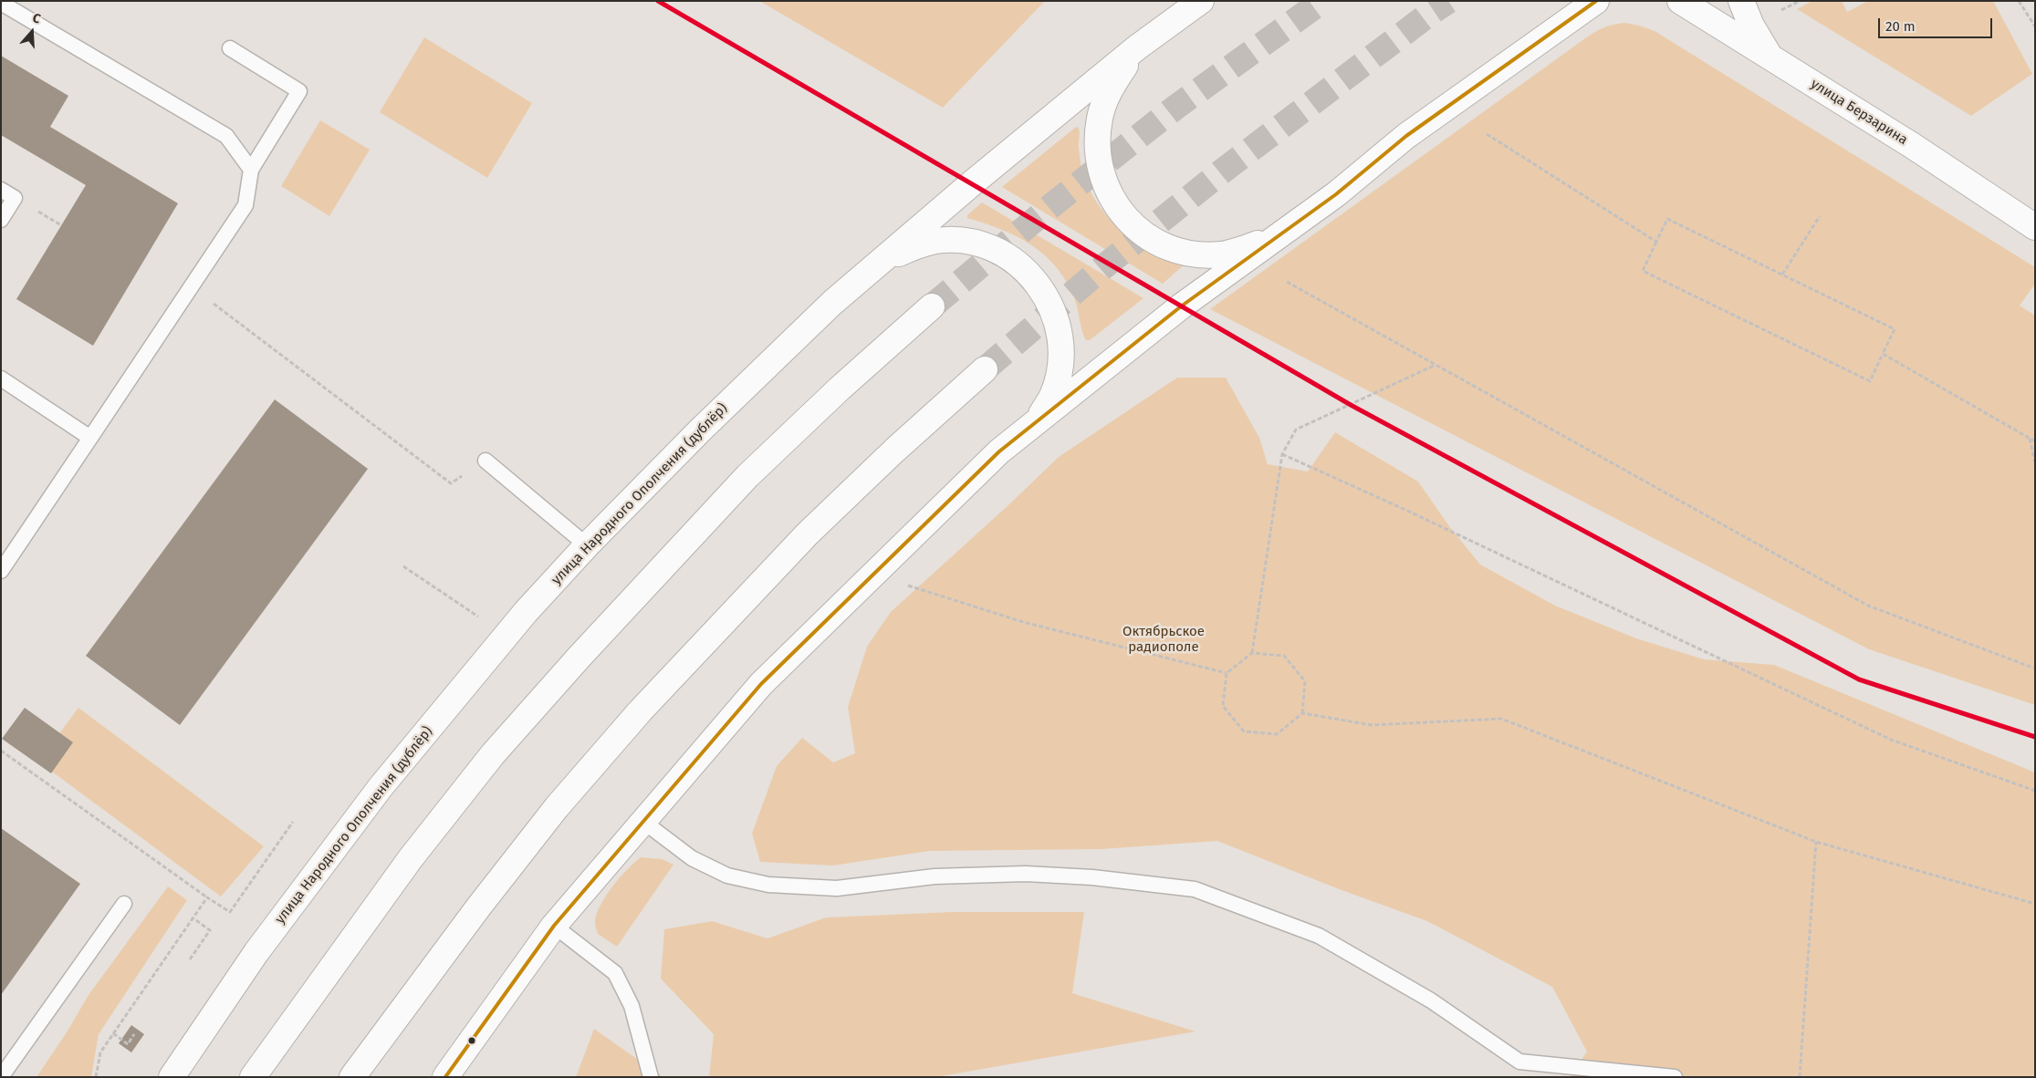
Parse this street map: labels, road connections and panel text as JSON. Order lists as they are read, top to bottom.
{
  "streets": {
    "street": ["улица Берзарина", "улица Народного Ополчения (дублёр)"]
  },
  "parks": ["Октябрьское радиополе"],
  "scale_bar": "20 m",
  "north": "top"
}
